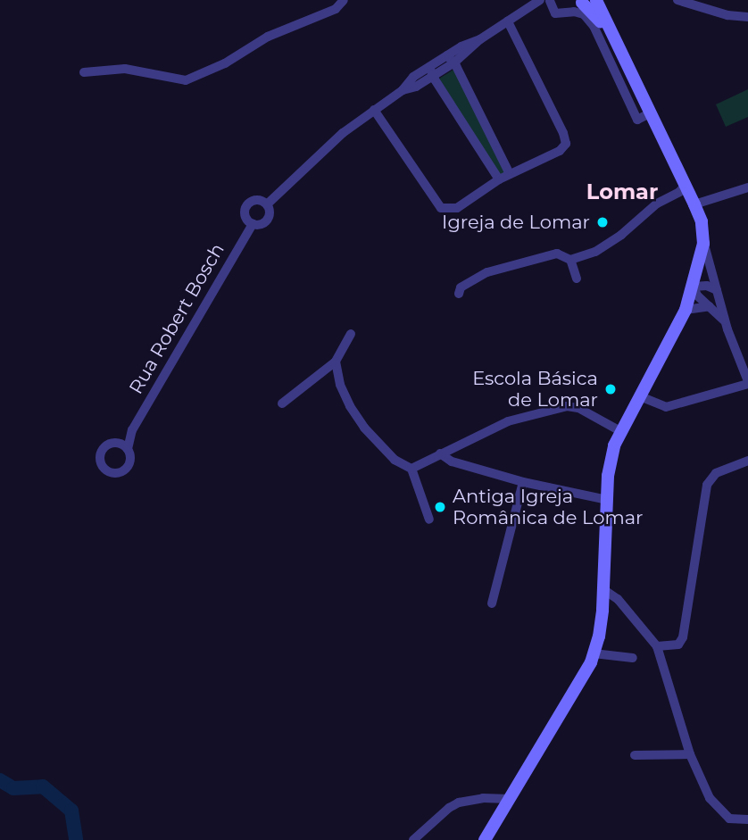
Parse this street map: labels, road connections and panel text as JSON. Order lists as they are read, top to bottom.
{
  "streets": {
    "street": ["Rua Robert Bosch"]
  },
  "districts": ["Lomar"],
  "places": ["Igreja de Lomar", "Escola Básica de Lomar", "Antiga Igreja Românica de Lomar"]
}
